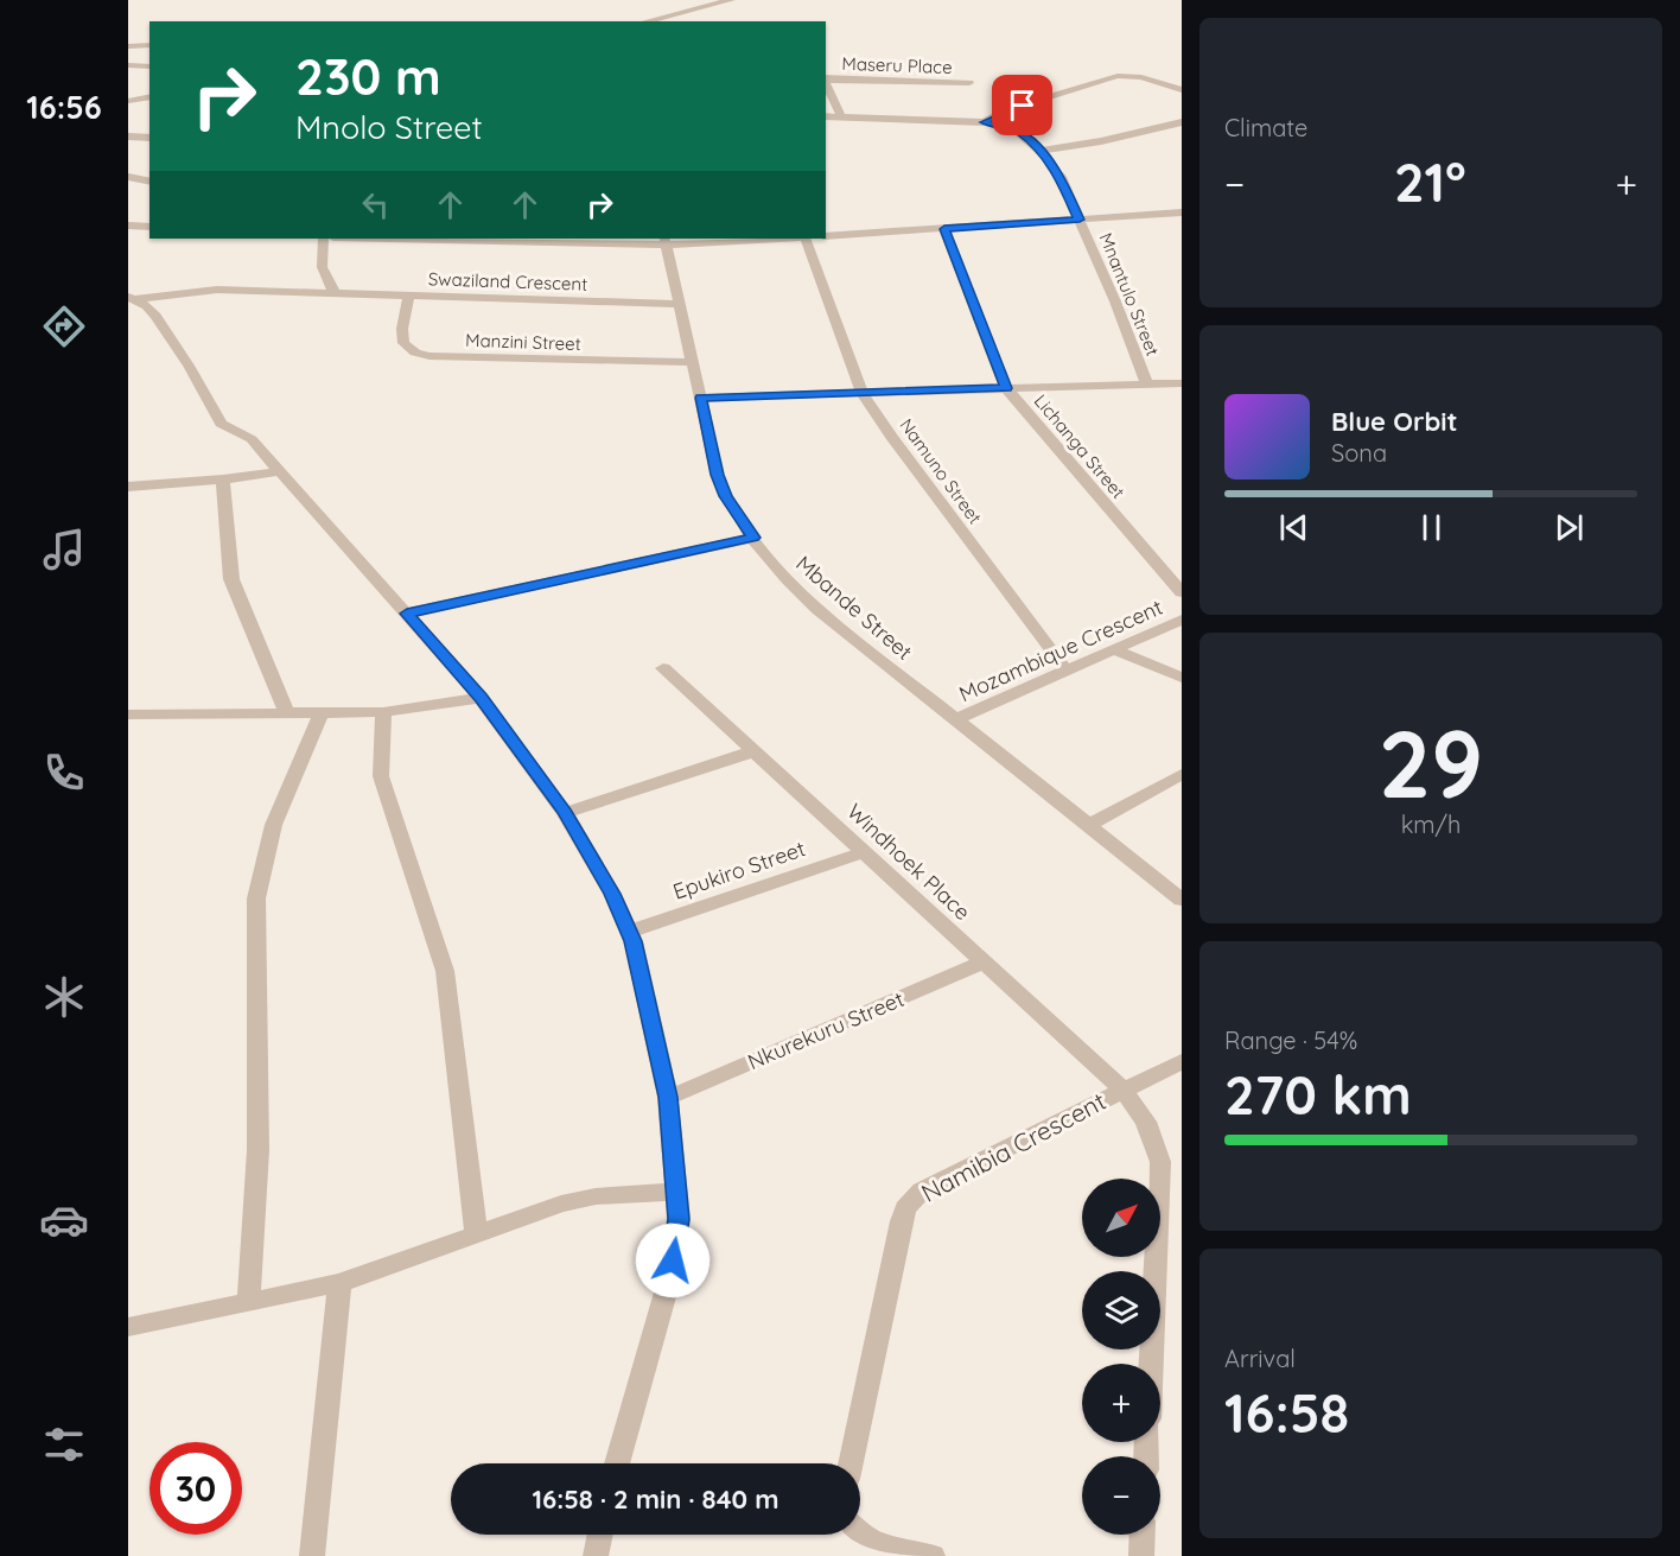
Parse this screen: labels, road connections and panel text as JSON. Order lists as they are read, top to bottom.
{
  "streets": {
    "street": [
      "Maseru Place",
      "Swaziland Crescent",
      "Mnantulo Street",
      "Manzini Street",
      "Lichanga Street",
      "Namuno Street",
      "Mbande Street",
      "Mozambique Crescent",
      "Windhoek Place",
      "Epukiro Street",
      "Nkurekuru Street",
      "Namibia Crescent"
    ]
  },
  "crossings": [
    ["Swaziland Crescent", "Manzini Street"],
    ["Swaziland Crescent", "Mbande Street"],
    ["Manzini Street", "Mbande Street"],
    ["Namuno Street", "Mozambique Crescent"],
    ["Mbande Street", "Mozambique Crescent"],
    ["Windhoek Place", "Epukiro Street"],
    ["Windhoek Place", "Nkurekuru Street"],
    ["Windhoek Place", "Namibia Crescent"]
  ],
  "north": "top right",
  "page": {
    "tabs": "16:56",
    "tile": [
      "Climate",
      ["29", "km/h"],
      ["Range · 54%", "270 km"],
      ["Arrival", "16:58"]
    ],
    "turn": ["230 m", "Mnolo Street"],
    "heat": ["−", "21°", "+"],
    "song": ["Blue Orbit", "Sona"],
    "map_buttons": ["+", "−"],
    "limit": "30",
    "trip": "16:58 · 2 min · 840 m"
  }
}
